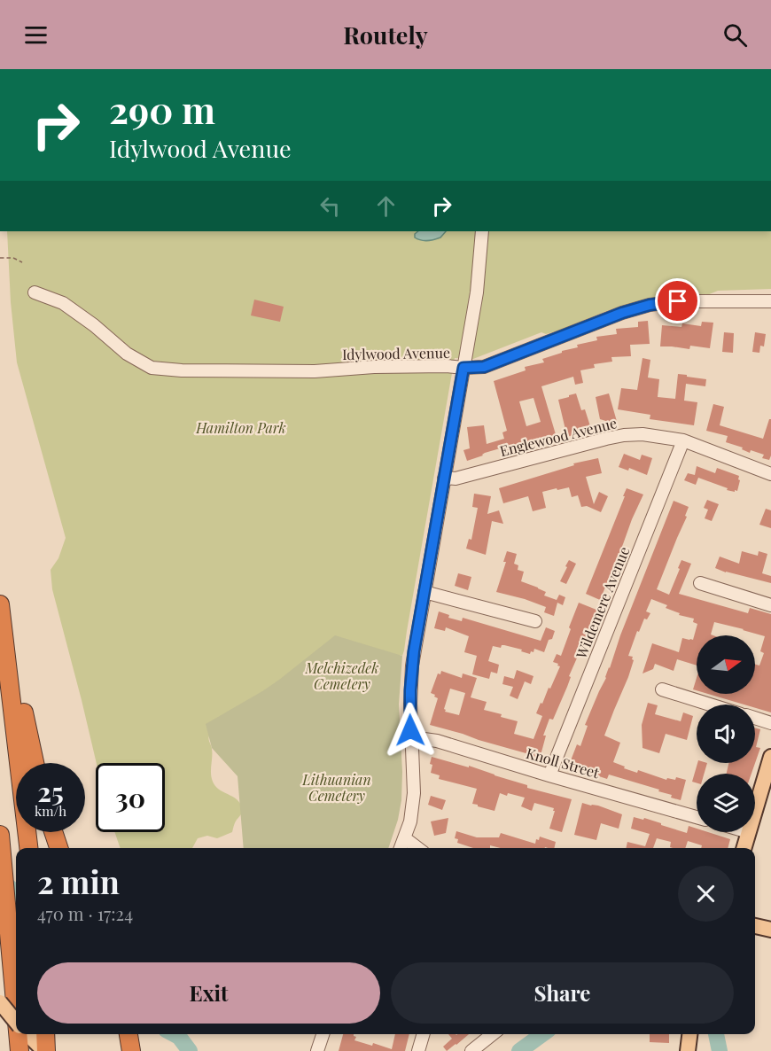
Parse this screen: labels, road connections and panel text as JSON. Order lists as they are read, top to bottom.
{
  "streets": {
    "street": [
      "Idylwood Avenue",
      "Englewood Avenue",
      "Wildemere Avenue",
      "Knoll Street"
    ]
  },
  "crossings": [
    ["Englewood Avenue", "Wildemere Avenue"],
    ["Wildemere Avenue", "Knoll Street"]
  ],
  "parks": ["Hamilton Park", "Melchizedek Cemetery", "Lithuanian Cemetery"],
  "north": "right",
  "page": {
    "header": "Routely",
    "turn": ["290 m", "Idylwood Avenue"],
    "speed": "25 km/h",
    "limit": "30",
    "heading": ["2 min", "470 m · 17:24"],
    "buttons": ["Exit", "Share"]
  }
}
